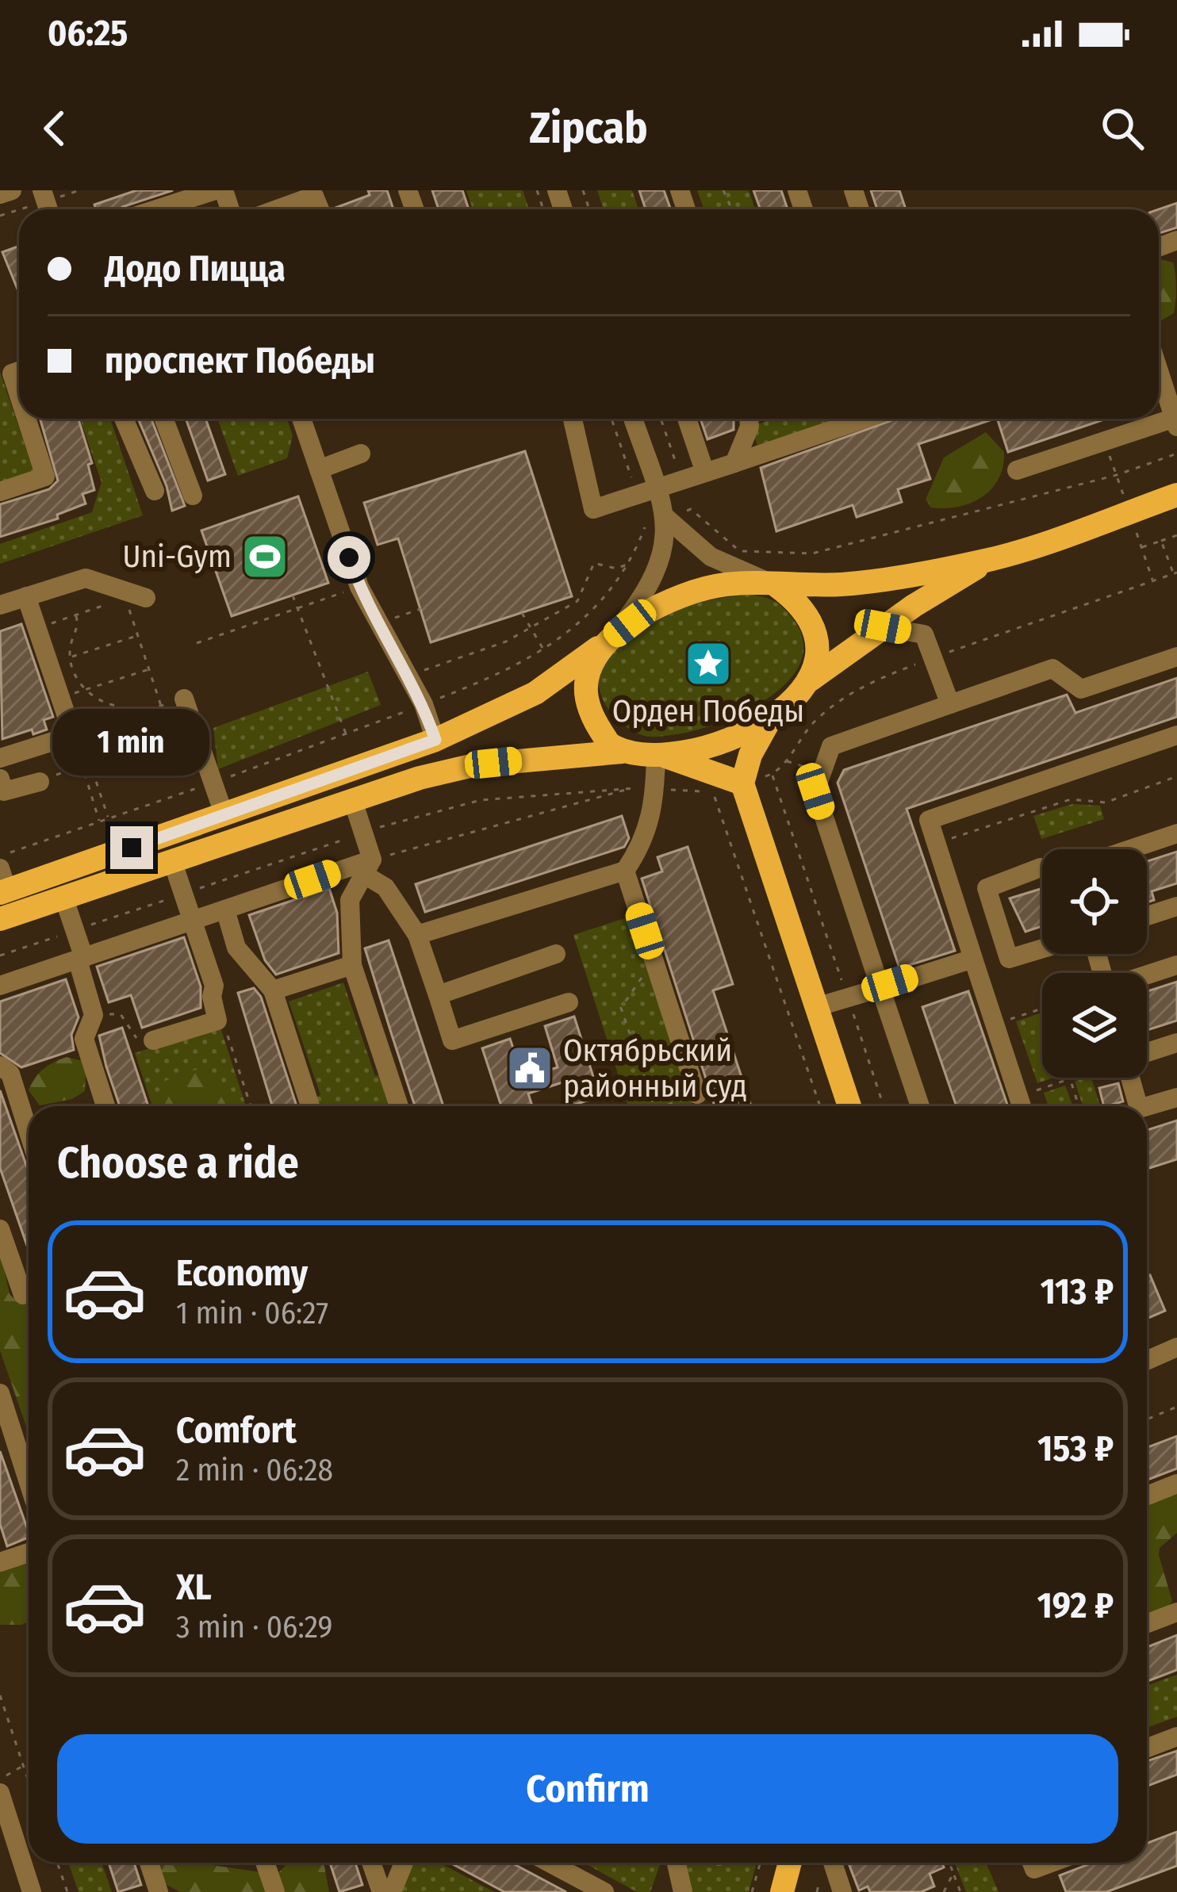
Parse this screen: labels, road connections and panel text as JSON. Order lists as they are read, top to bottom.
{
  "places": {
    "sports": ["Uni-Gym"],
    "place": ["Орден Победы"],
    "public building": ["Октябрьский районный суд"]
  },
  "page": {
    "status": "06:25",
    "header": "Zipcab",
    "banner": ["Додо Пицца", "проспект Победы"],
    "bubble": "1 min",
    "heading": "Choose a ride",
    "list": [
      {
        "name": "Economy",
        "note": "1 min · 06:27",
        "value": "113 ₽"
      },
      {
        "name": "Comfort",
        "note": "2 min · 06:28",
        "value": "153 ₽"
      },
      {
        "name": "XL",
        "note": "3 min · 06:29",
        "value": "192 ₽"
      }
    ],
    "buttons": "Confirm"
  }
}
